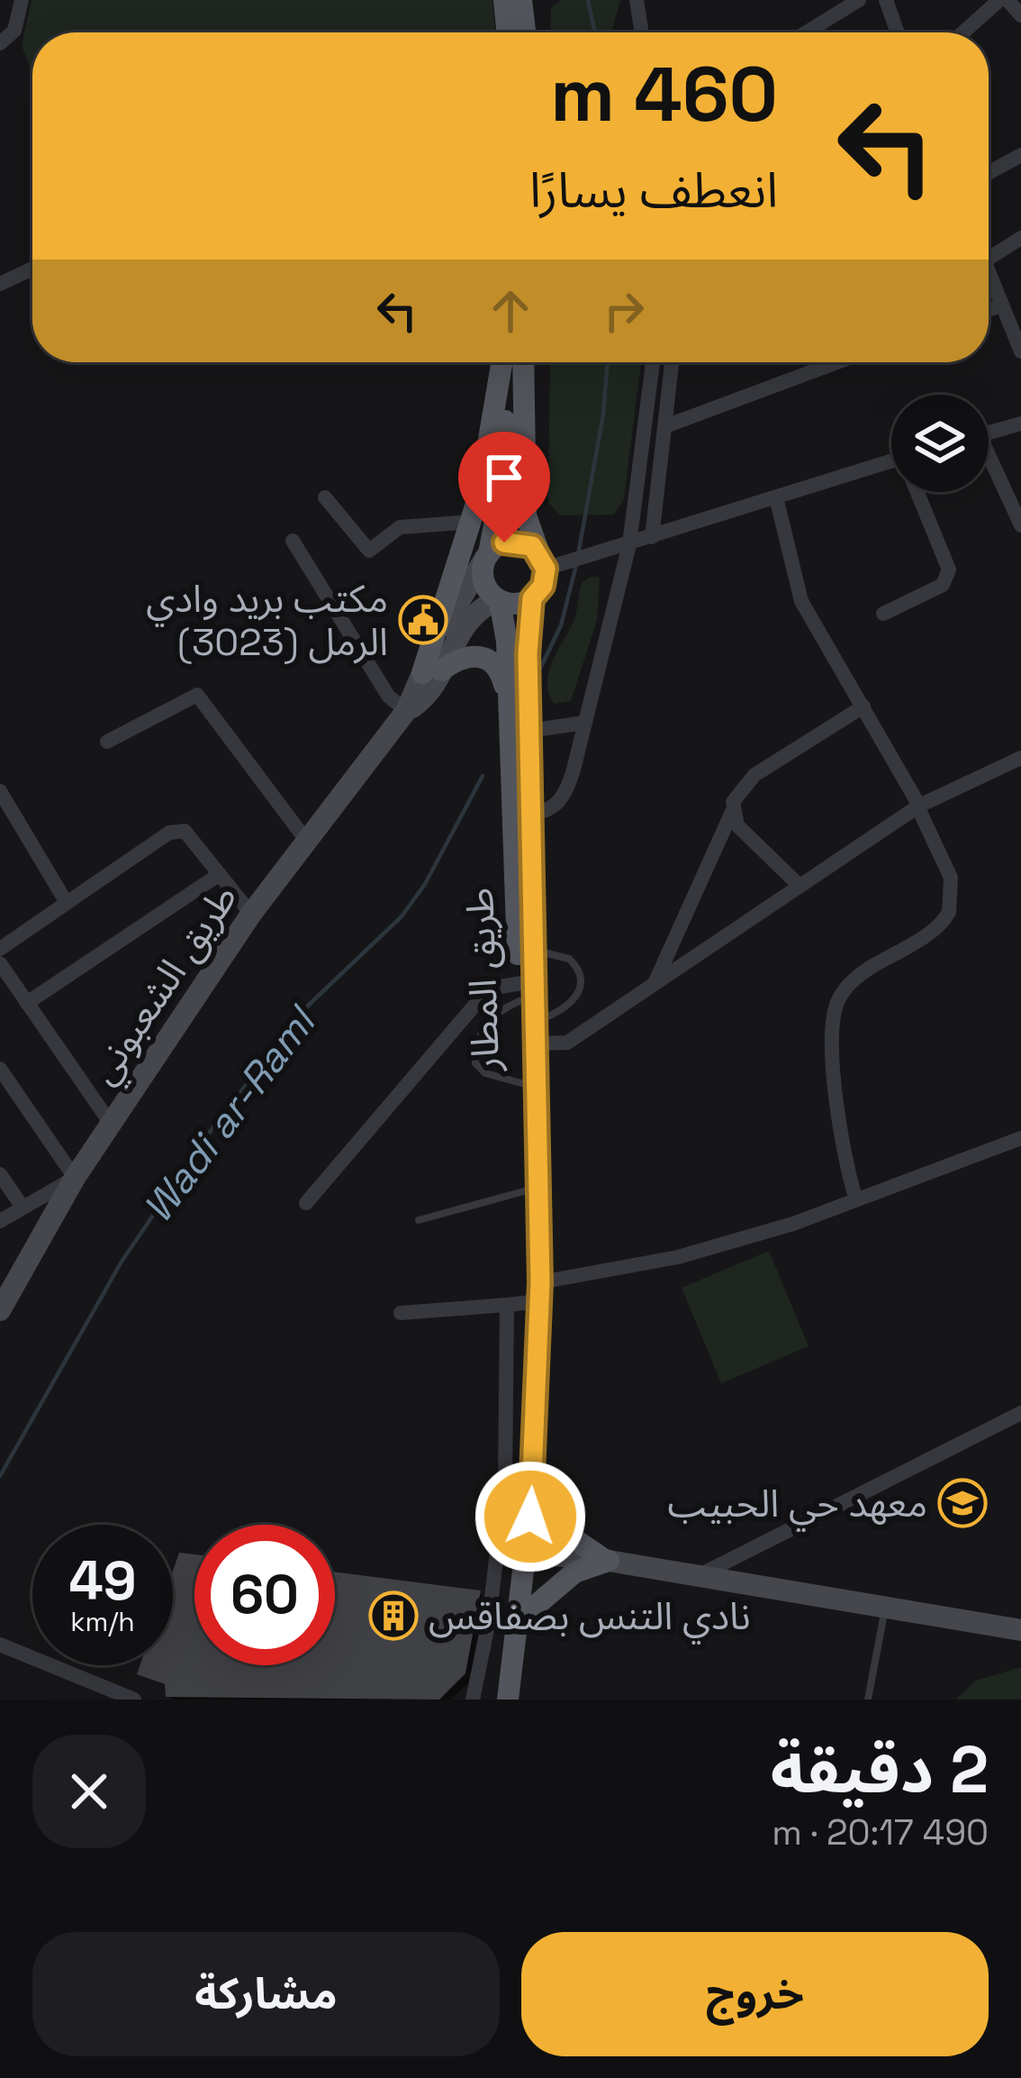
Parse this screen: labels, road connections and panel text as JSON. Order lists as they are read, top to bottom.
{
  "streets": {
    "main road": ["طريق المطار"],
    "street": ["طريق الشعبوني"]
  },
  "crossings": [
    ["طريق المطار", "طريق الشعبوني"]
  ],
  "water": ["Wadi ar-Raml"],
  "places": {
    "public building": ["مكتب بريد وادي الرمل (3023)"],
    "school or university": ["معهد حي الحبيب"],
    "building": ["نادي التنس بصفاقس"]
  },
  "page": {
    "turn": ["460 m", "انعطف يسارًا"],
    "speed": "49 km/h",
    "limit": "60",
    "heading": ["2 دقيقة", "490 m · 20:17"],
    "buttons": ["خروج", "مشاركة"]
  }
}
